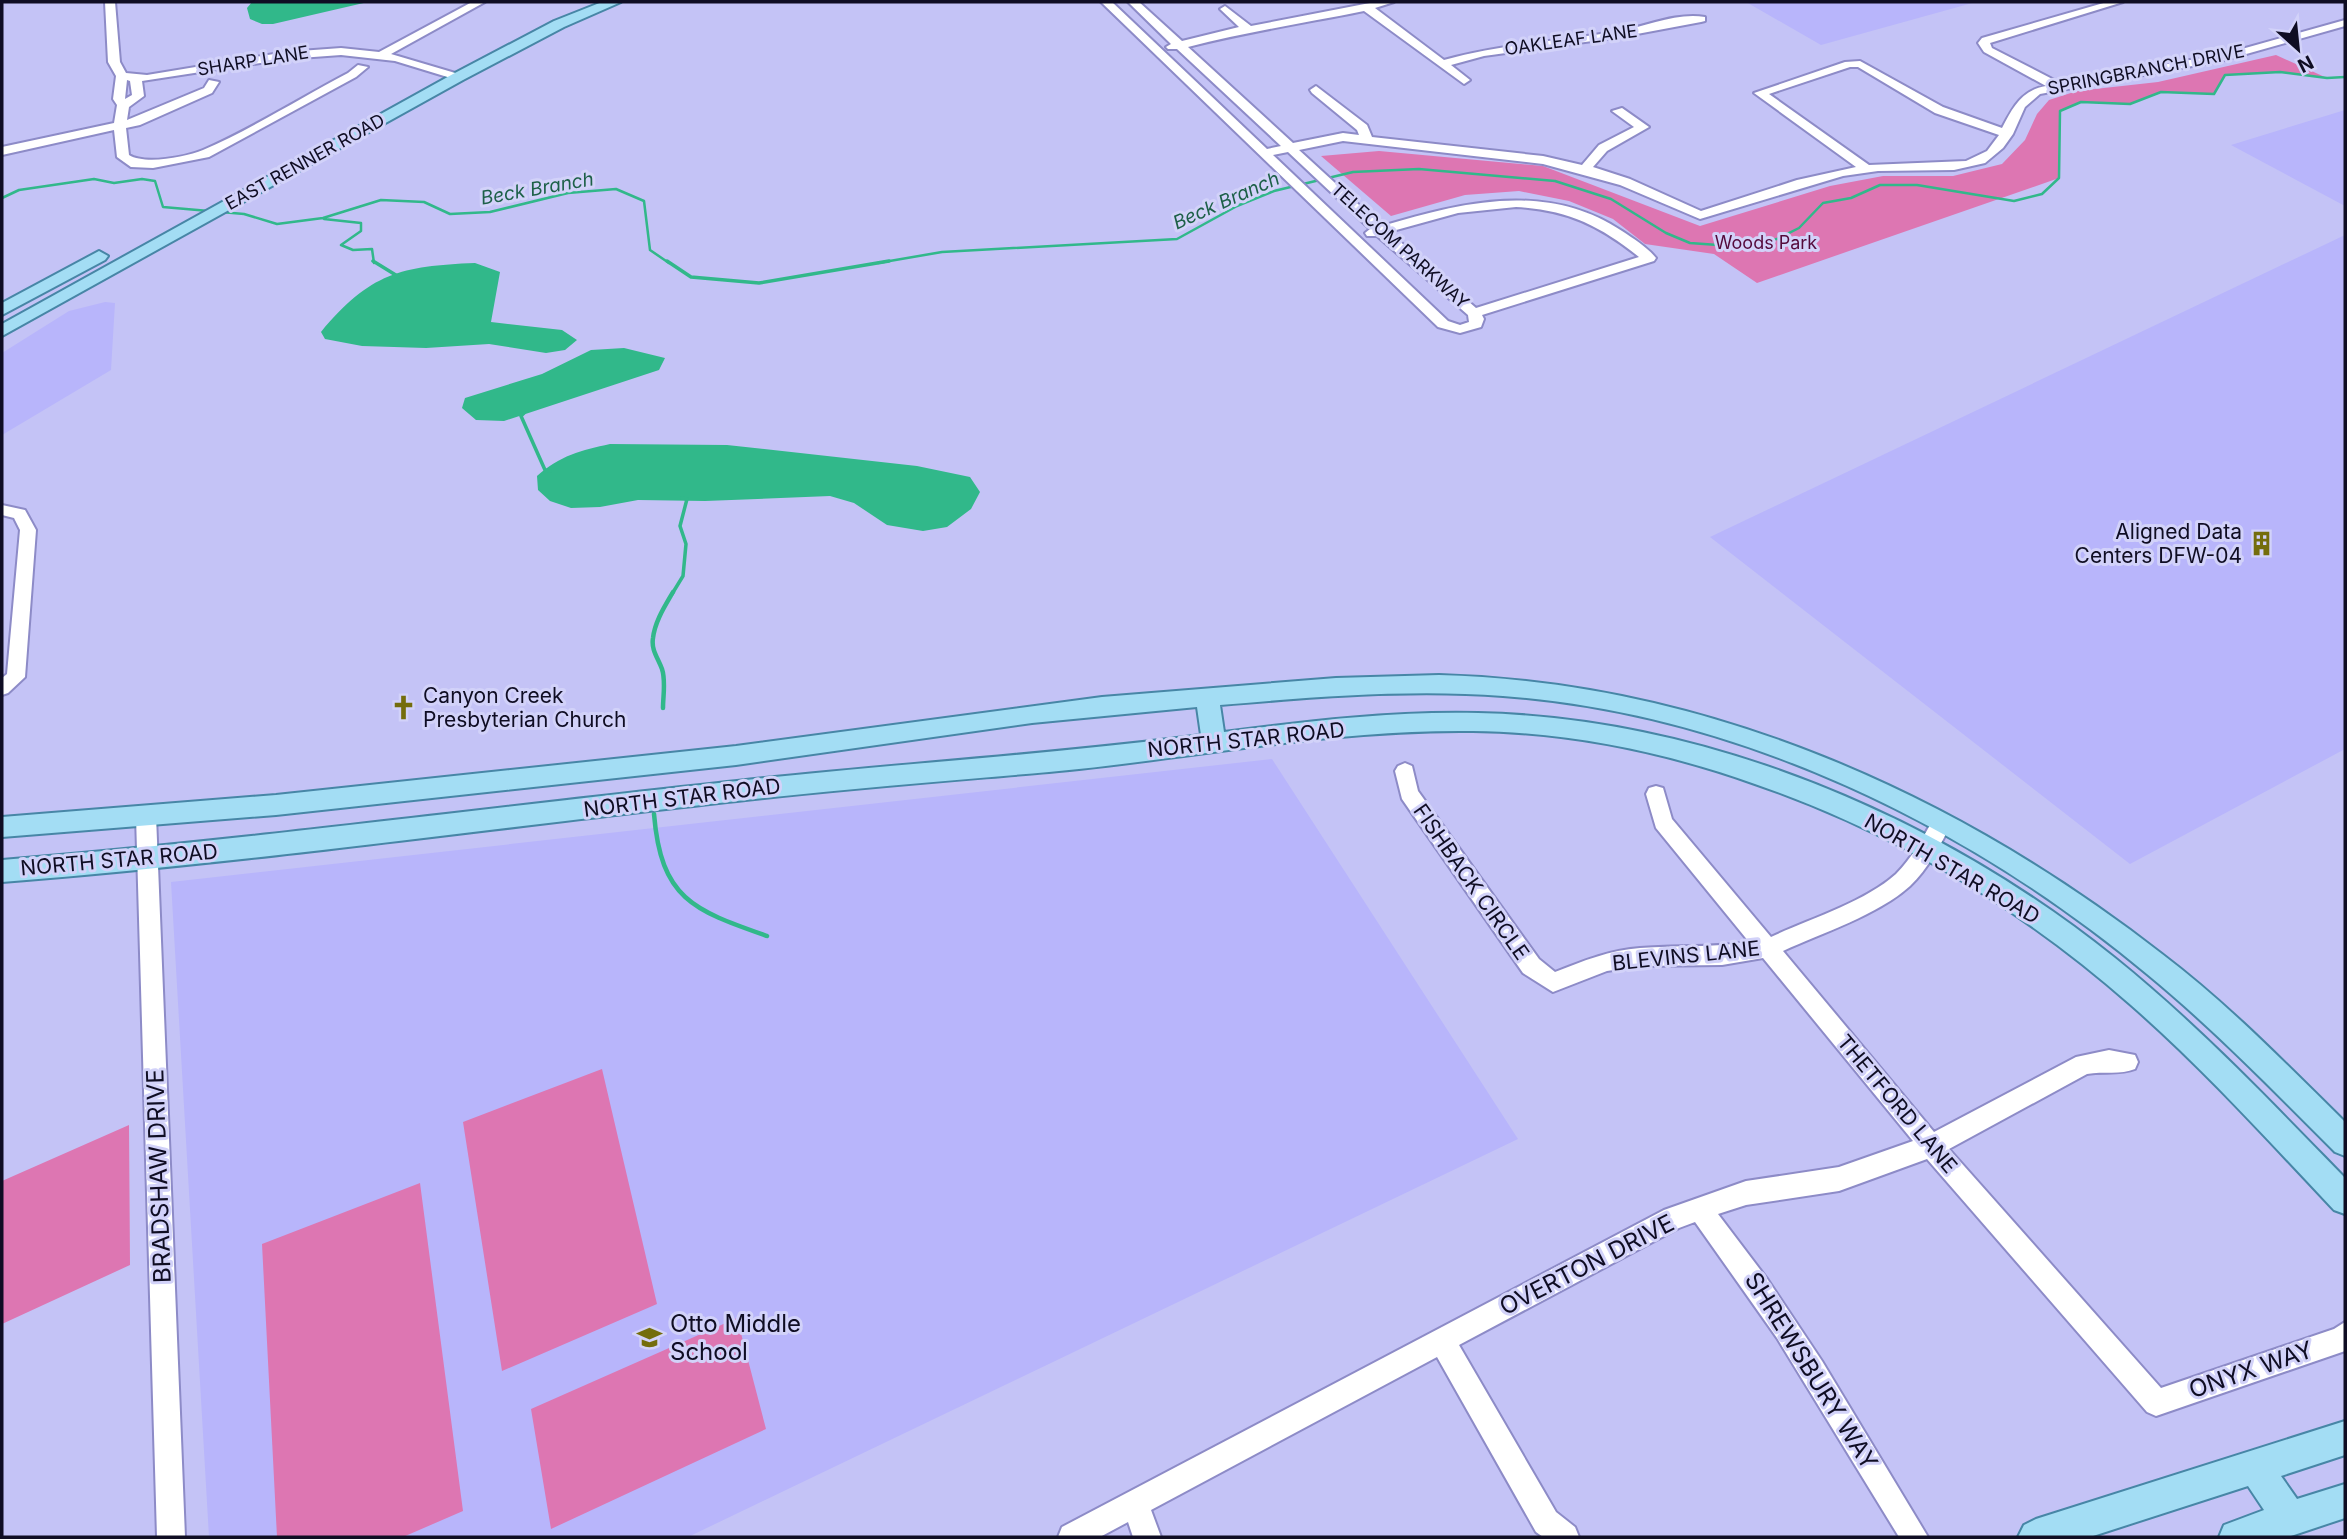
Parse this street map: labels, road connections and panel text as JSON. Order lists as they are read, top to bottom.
{
  "streets": {
    "main road": ["EAST RENNER ROAD", "NORTH STAR ROAD"],
    "street": [
      "OAKLEAF LANE",
      "SHARP LANE",
      "SPRINGBRANCH DRIVE",
      "TELECOM PARKWAY",
      "FISHBACK CIRCLE",
      "BLEVINS LANE",
      "THETFORD LANE",
      "BRADSHAW DRIVE",
      "OVERTON DRIVE",
      "ONYX WAY",
      "SHREWSBURY WAY"
    ]
  },
  "crossings": [
    ["SHARP LANE", "EAST RENNER ROAD"],
    ["SPRINGBRANCH DRIVE", "TELECOM PARKWAY"],
    ["NORTH STAR ROAD", "BLEVINS LANE"],
    ["NORTH STAR ROAD", "BRADSHAW DRIVE"],
    ["FISHBACK CIRCLE", "BLEVINS LANE"],
    ["BLEVINS LANE", "THETFORD LANE"],
    ["THETFORD LANE", "OVERTON DRIVE"],
    ["THETFORD LANE", "ONYX WAY"],
    ["OVERTON DRIVE", "SHREWSBURY WAY"]
  ],
  "water": ["Beck Branch"],
  "parks": ["Woods Park"],
  "places": {
    "building": ["Aligned Data Centers DFW-04"],
    "church": ["Canyon Creek Presbyterian Church"],
    "school or university": ["Otto Middle School"]
  },
  "north": "bottom right"
}
